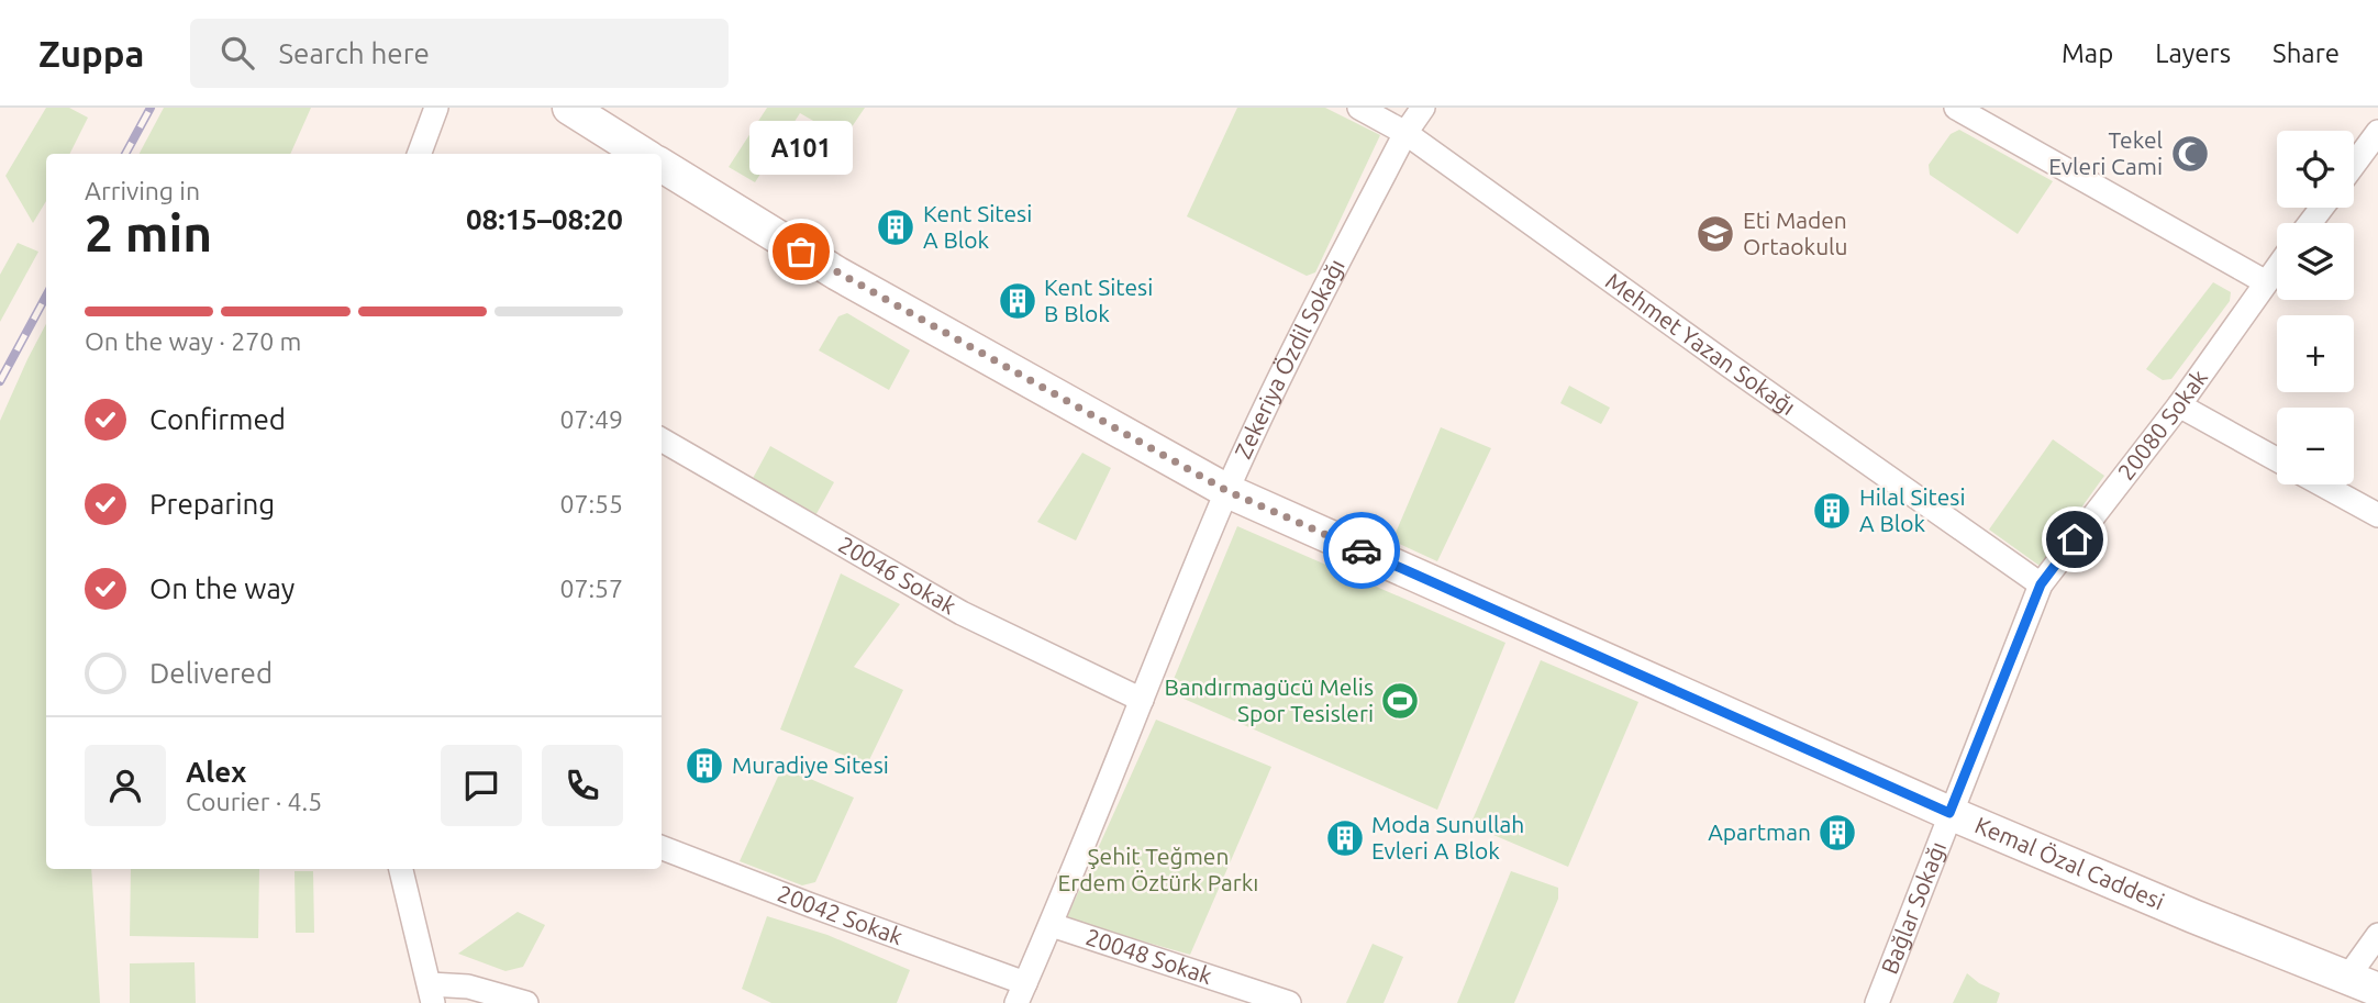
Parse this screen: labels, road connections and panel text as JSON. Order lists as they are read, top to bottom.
{
  "streets": {
    "main road": ["Kemal Özal Caddesi"],
    "street": [
      "Mehmet Yazan Sokağı",
      "Zekeriya Özdil Sokağı",
      "20080 Sokak",
      "20046 Sokak",
      "Bağlar Sokağı",
      "20042 Sokak",
      "20048 Sokak"
    ]
  },
  "crossings": [
    ["Mehmet Yazan Sokağı", "Zekeriya Özdil Sokağı"],
    ["Mehmet Yazan Sokağı", "20080 Sokak"],
    ["Zekeriya Özdil Sokağı", "20046 Sokak"],
    ["Zekeriya Özdil Sokağı", "Kemal Özal Caddesi"],
    ["Zekeriya Özdil Sokağı", "20042 Sokak"],
    ["Zekeriya Özdil Sokağı", "20048 Sokak"],
    ["20080 Sokak", "Kemal Özal Caddesi"],
    ["20080 Sokak", "Bağlar Sokağı"],
    ["Kemal Özal Caddesi", "Bağlar Sokağı"]
  ],
  "parks": ["Şehit Teğmen Erdem Öztürk Parkı"],
  "places": {
    "mosque": ["Tekel Evleri Cami"],
    "building": [
      "Kent Sitesi A Blok",
      "Kent Sitesi B Blok",
      "Hilal Sitesi A Blok",
      "Muradiye Sitesi",
      "Apartman",
      "Moda Sunullah Evleri A Blok"
    ],
    "school or university": ["Eti Maden Ortaokulu"],
    "other": ["A101"],
    "sports": ["Bandırmagücü Melis Spor Tesisleri"]
  },
  "page": {
    "header": "Zuppa",
    "search": "Search here",
    "nav": ["Map", "Layers", "Share"],
    "bubble": "A101",
    "map_buttons": ["+", "−"],
    "heading": ["2 min", "Arriving in", "08:15–08:20"],
    "panel": ["Alex", "Courier · 4.5"],
    "bar": "On the way · 270 m",
    "list": [
      ["Confirmed", "07:49"],
      ["Preparing", "07:55"],
      ["On the way", "07:57"],
      "Delivered"
    ]
  }
}
